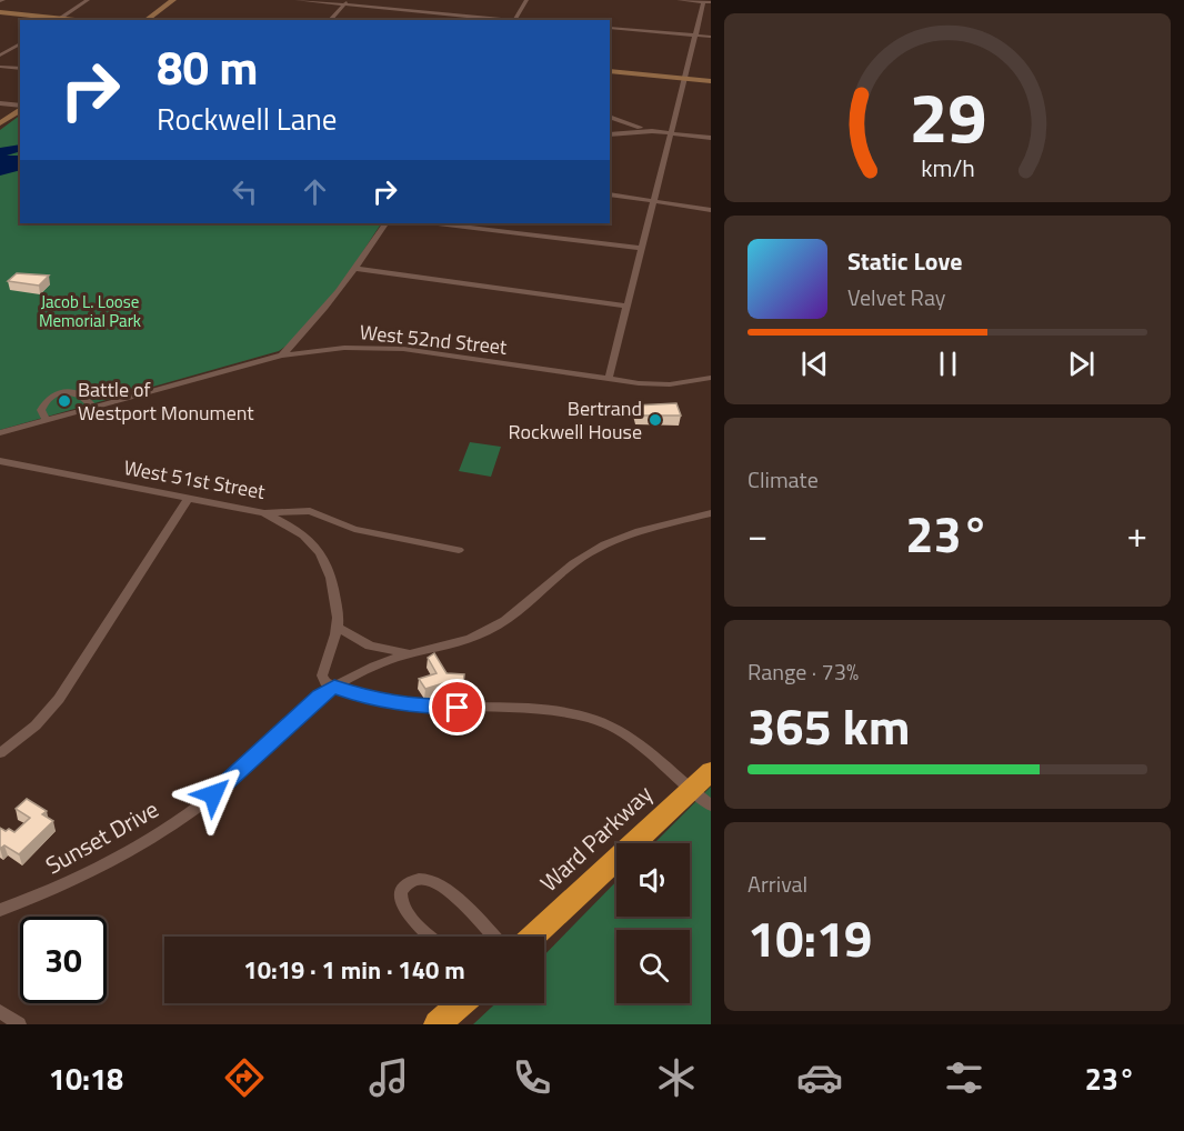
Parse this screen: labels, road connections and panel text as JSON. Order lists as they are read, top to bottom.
{
  "streets": {
    "highway": ["Ward Parkway"],
    "street": ["West 52nd Street", "West 51st Street", "Sunset Drive"]
  },
  "parks": ["Jacob L. Loose Memorial Park"],
  "places": ["Battle of Westport Monument", "Bertrand Rockwell House"],
  "page": {
    "turn": ["80 m", "Rockwell Lane"],
    "song": ["Static Love", "Velvet Ray"],
    "tile": [
      "Climate",
      ["Range · 73%", "365 km"],
      ["Arrival", "10:19"]
    ],
    "heat": ["−", "23°", "+"],
    "limit": "30",
    "trip": "10:19 · 1 min · 140 m",
    "tabs": ["10:18", "23°"],
    "gauge": ["29", "km/h"]
  }
}
